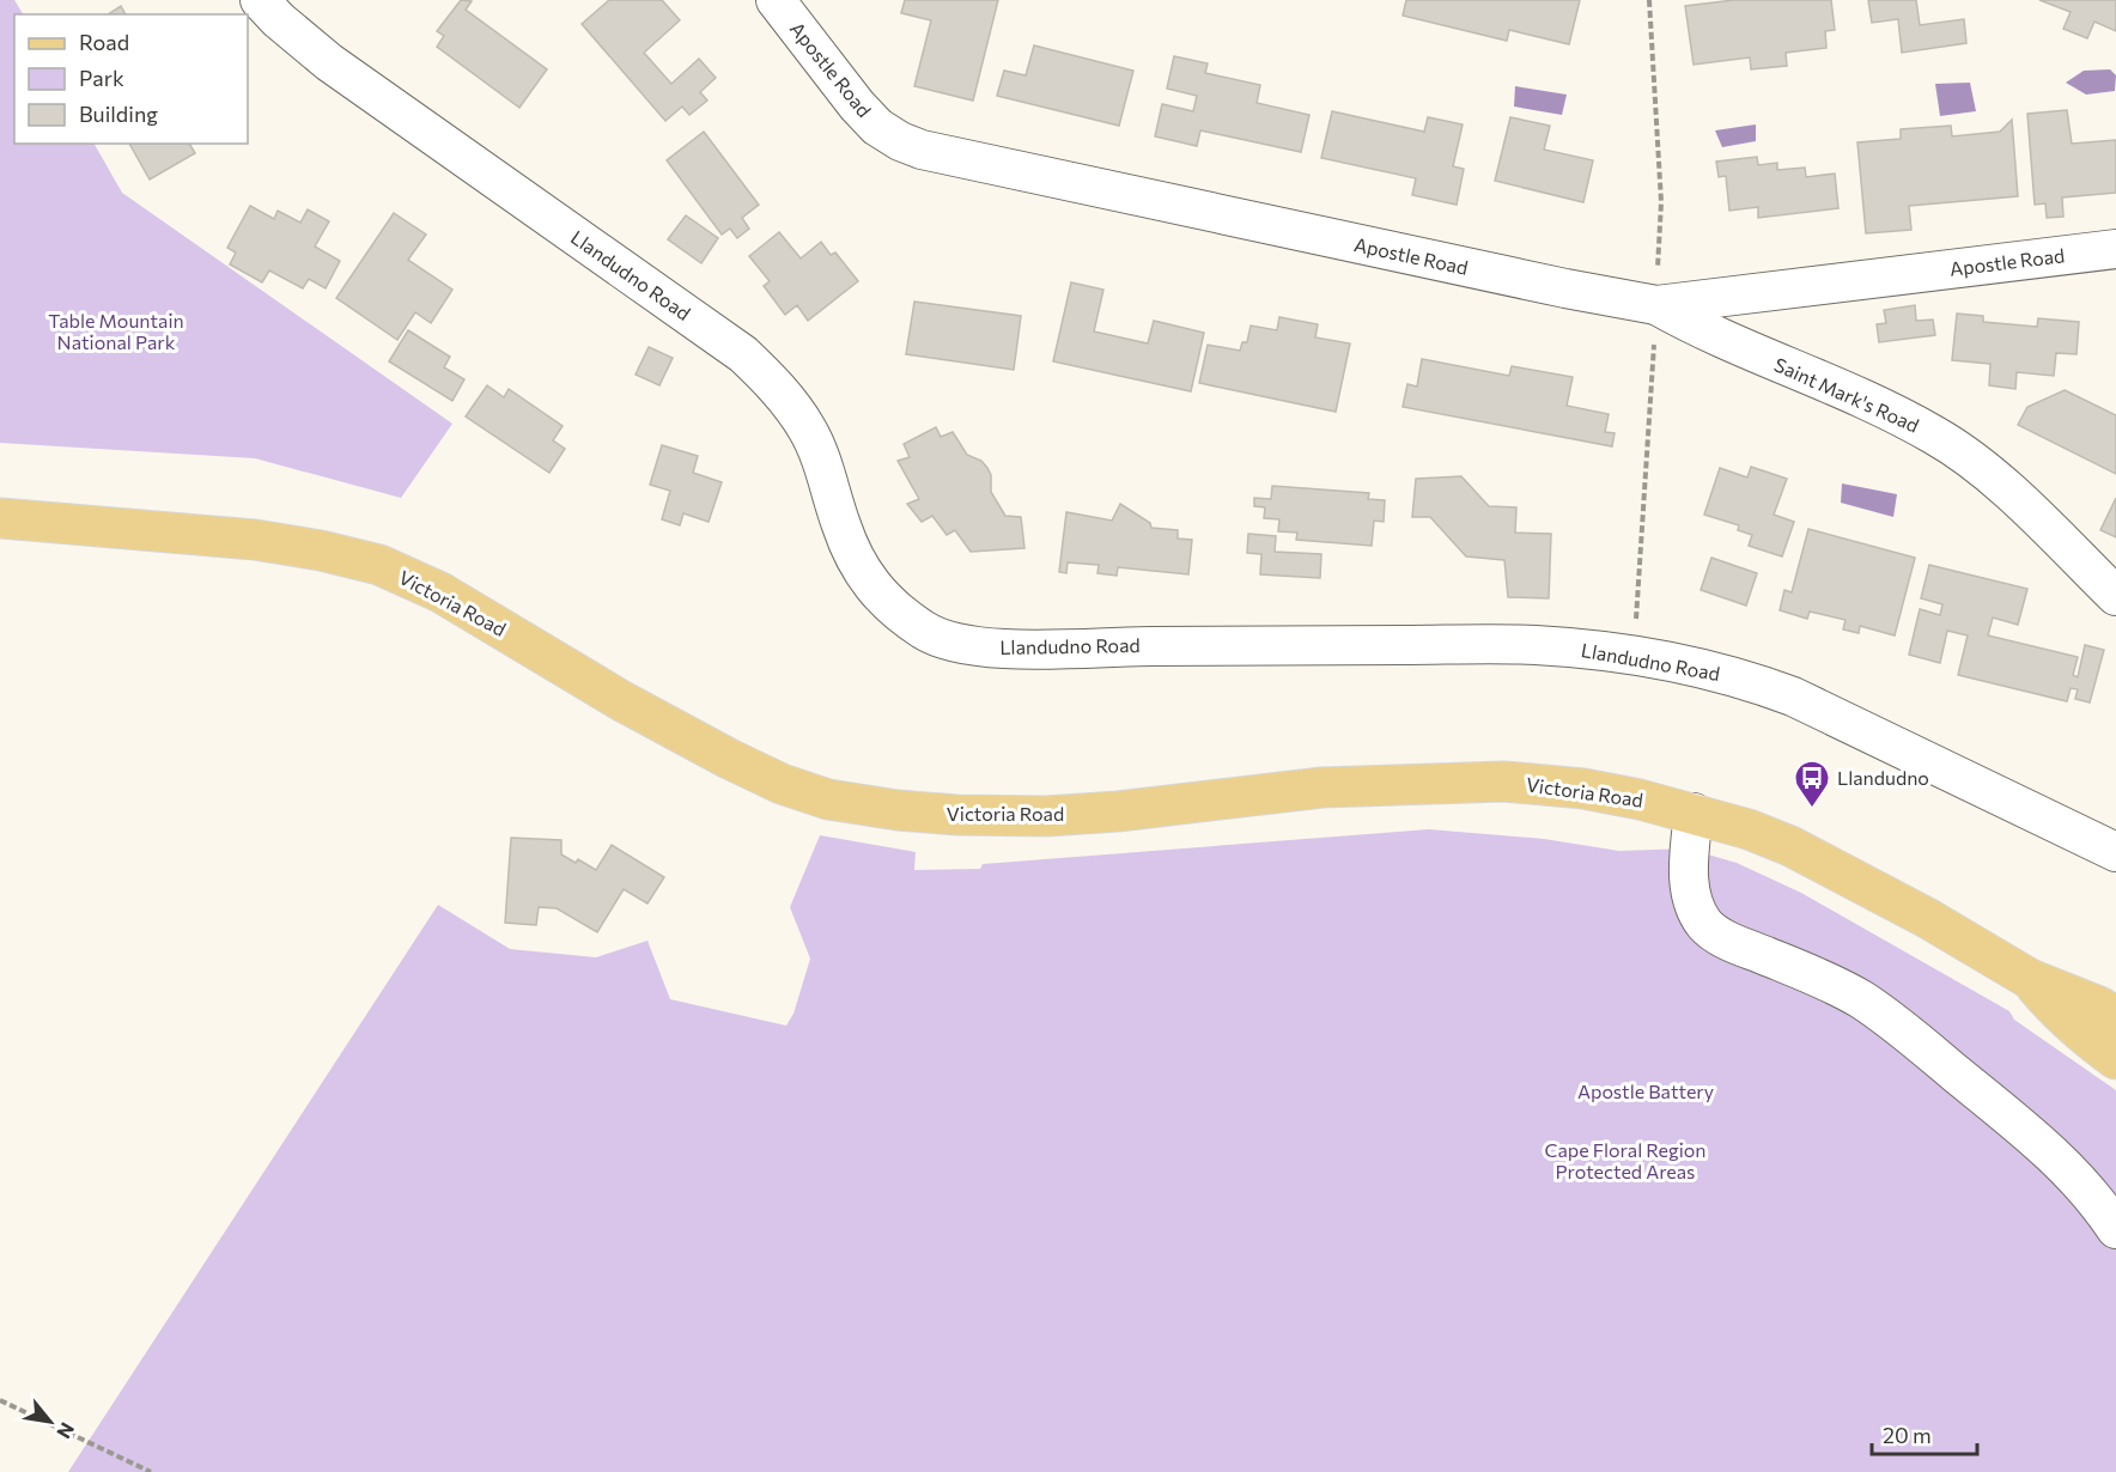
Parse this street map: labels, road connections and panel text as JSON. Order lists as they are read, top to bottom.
{
  "streets": {
    "main road": ["Victoria Road"],
    "street": ["Apostle Road", "Llandudno Road", "Saint Mark's Road"]
  },
  "crossings": [
    ["Apostle Road", "Saint Mark's Road"]
  ],
  "parks": ["Table Mountain National Park", "Apostle Battery", "Cape Floral Region Protected Areas"],
  "places": {
    "bus stop": ["Llandudno"]
  },
  "legend": ["Road", "Park", "Building"],
  "scale_bar": "20 m",
  "north": "bottom right"
}
